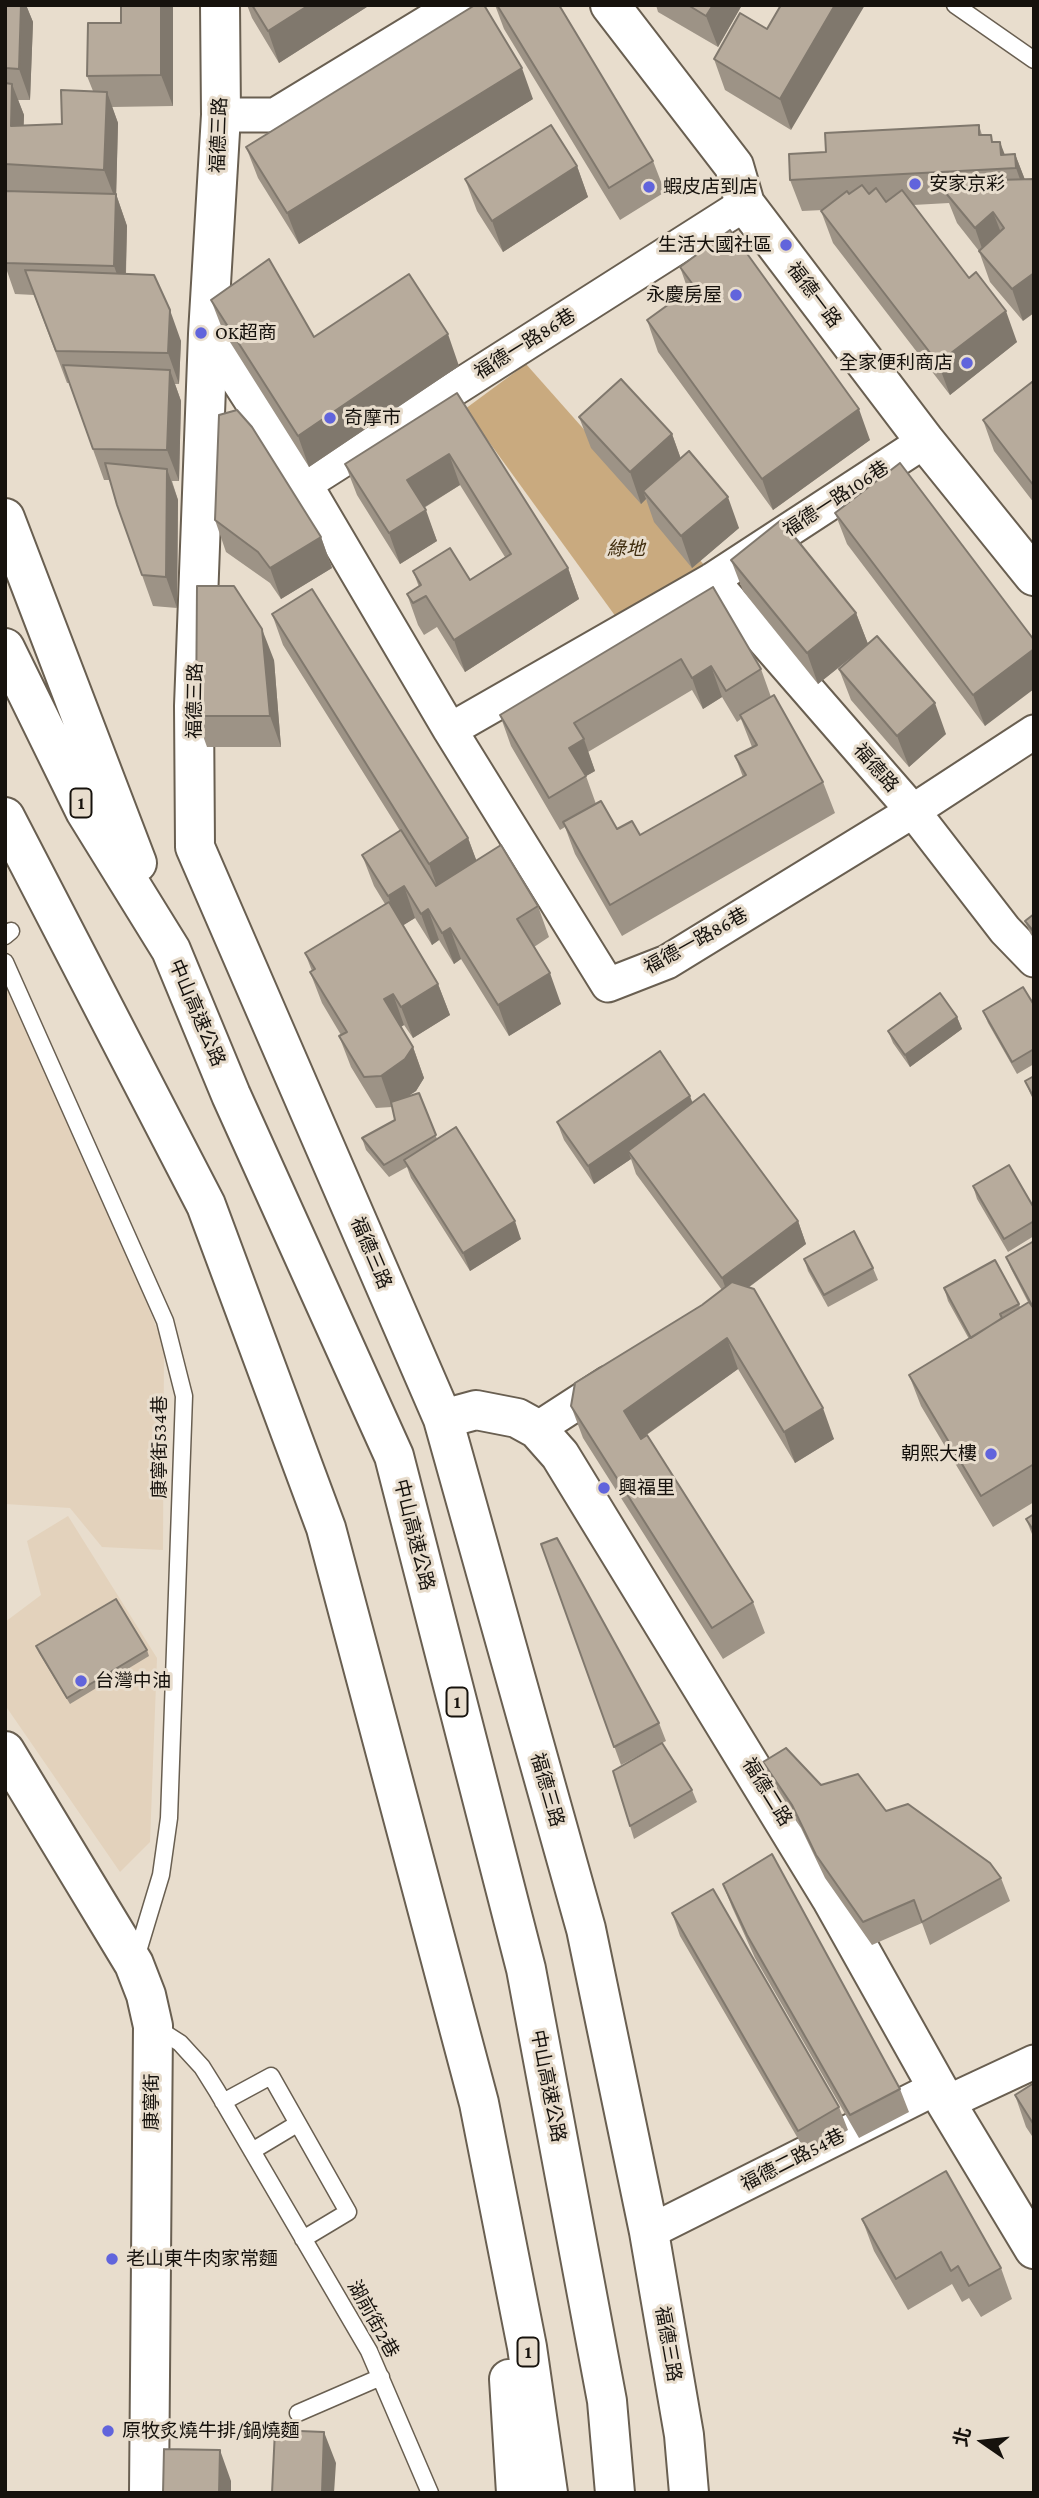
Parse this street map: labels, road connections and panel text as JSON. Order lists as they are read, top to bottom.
{
  "streets": {
    "main road": [
      "福德三路",
      "福德一路",
      "1",
      "中山高速公路",
      "福德二路",
      "康寧街"
    ],
    "street": [
      "福德一路86巷",
      "福德一路106巷",
      "福德路",
      "福德二路54巷"
    ],
    "lane": ["康寧街534巷", "湖前街2巷"]
  },
  "crossings": [
    ["福德三路", "福德一路86巷"],
    ["福德三路", "福德二路"],
    ["福德三路", "福德二路54巷"],
    ["福德一路", "福德一路86巷"],
    ["福德一路", "福德一路106巷"],
    ["福德一路86巷", "福德路"],
    ["福德一路106巷", "福德路"],
    ["康寧街534巷", "康寧街"],
    ["福德二路", "福德二路54巷"],
    ["康寧街", "湖前街2巷"]
  ],
  "parks": ["綠地"],
  "places": [
    "安家京彩",
    "蝦皮店到店",
    "生活大國社區",
    "永慶房屋",
    "OK超商",
    "全家便利商店",
    "奇摩市",
    "朝熙大樓",
    "興福里",
    "台灣中油",
    "老山東牛肉家常麵",
    "原牧炙燒牛排/鍋燒麵"
  ],
  "north": "left"
}
